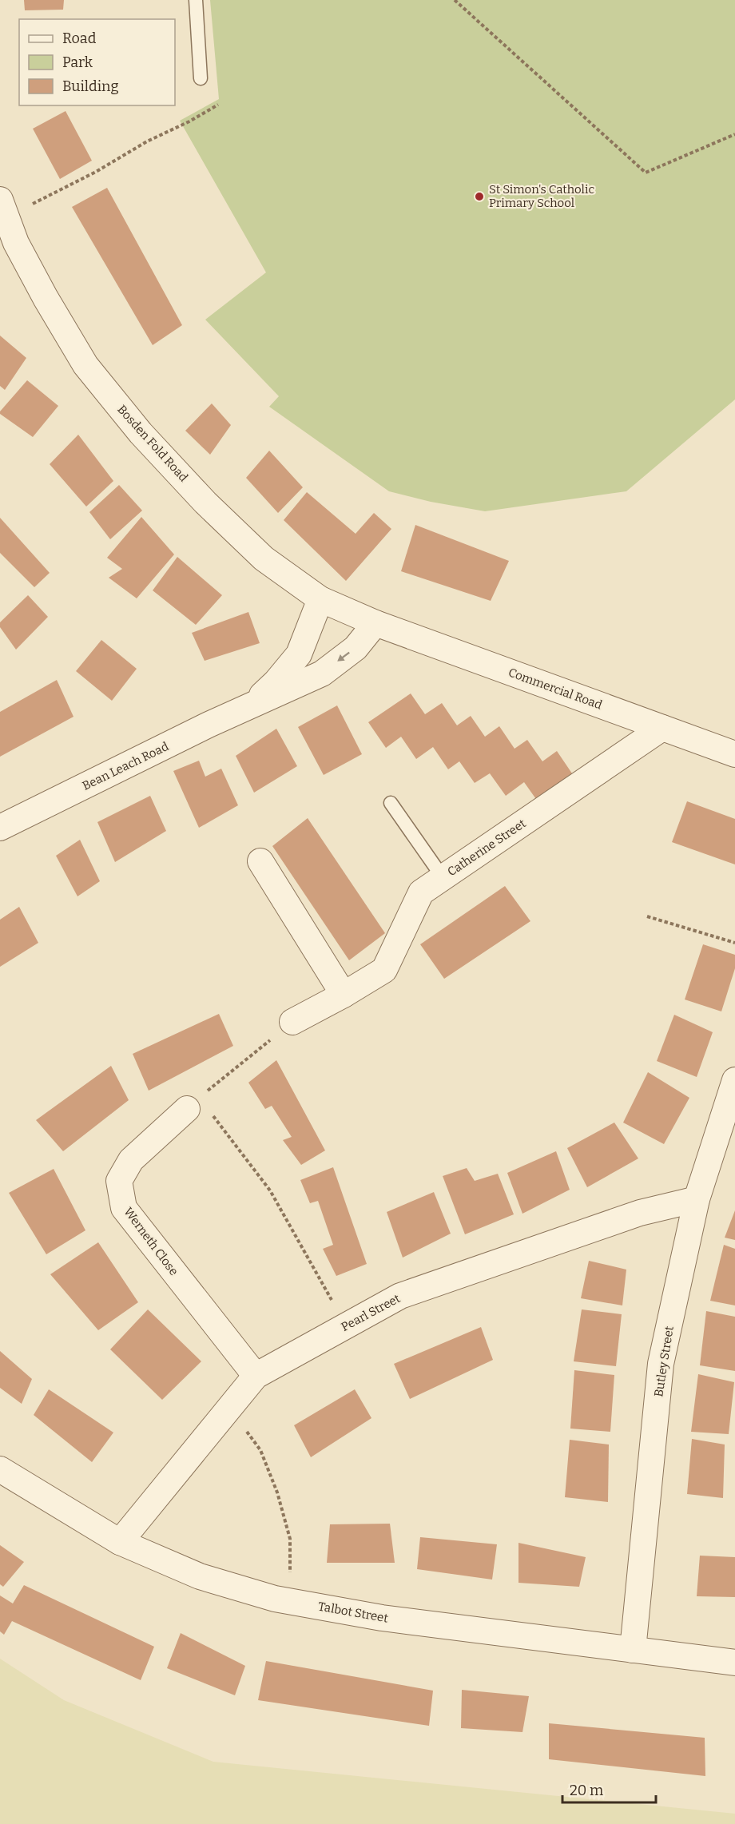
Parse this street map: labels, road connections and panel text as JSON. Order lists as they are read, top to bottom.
{
  "streets": {
    "street": [
      "Bosden Fold Road",
      "Commercial Road",
      "Bean Leach Road",
      "Catherine Street",
      "Werneth Close",
      "Pearl Street",
      "Butley Street",
      "Talbot Street"
    ]
  },
  "crossings": [
    ["Bosden Fold Road", "Commercial Road"],
    ["Bosden Fold Road", "Bean Leach Road"],
    ["Commercial Road", "Bean Leach Road"],
    ["Commercial Road", "Catherine Street"],
    ["Werneth Close", "Pearl Street"],
    ["Pearl Street", "Butley Street"],
    ["Pearl Street", "Talbot Street"],
    ["Butley Street", "Talbot Street"]
  ],
  "places": ["St Simon's Catholic Primary School"],
  "legend": ["Road", "Park", "Building"],
  "scale_bar": "20 m"
}
